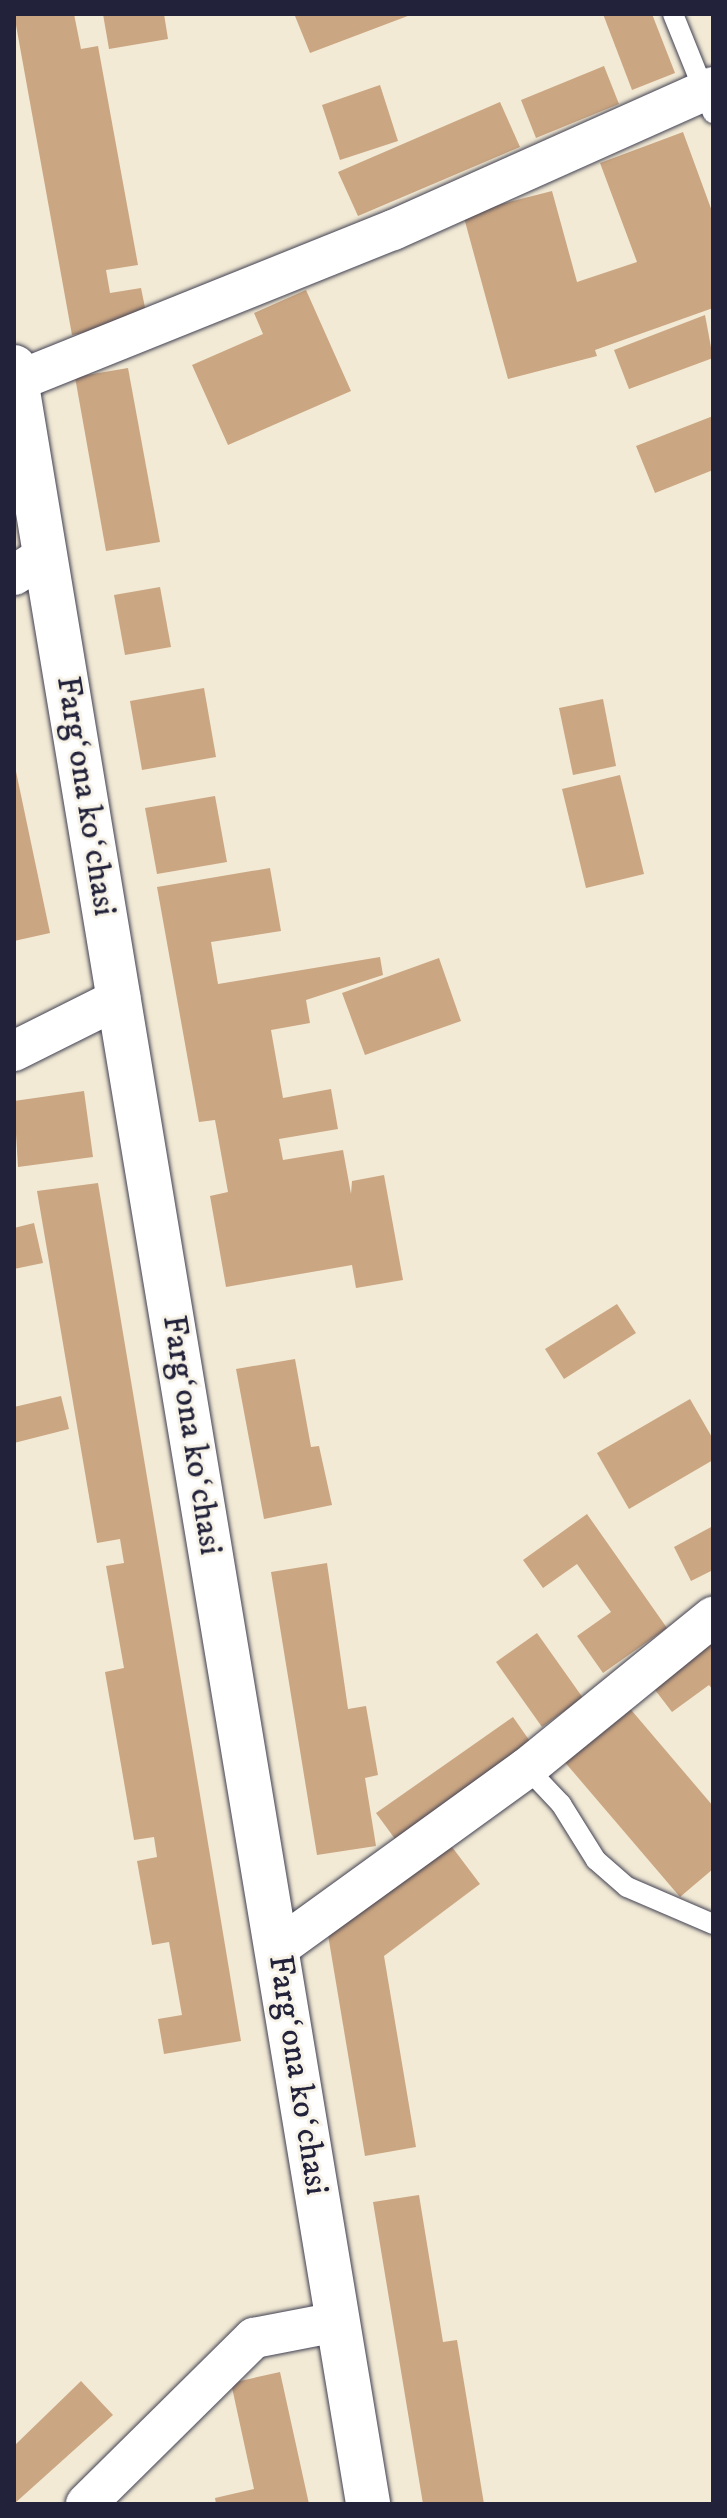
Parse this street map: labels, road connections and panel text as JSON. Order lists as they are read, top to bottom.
{
  "streets": {
    "street": ["Fargʻona koʻchasi"]
  }
}
